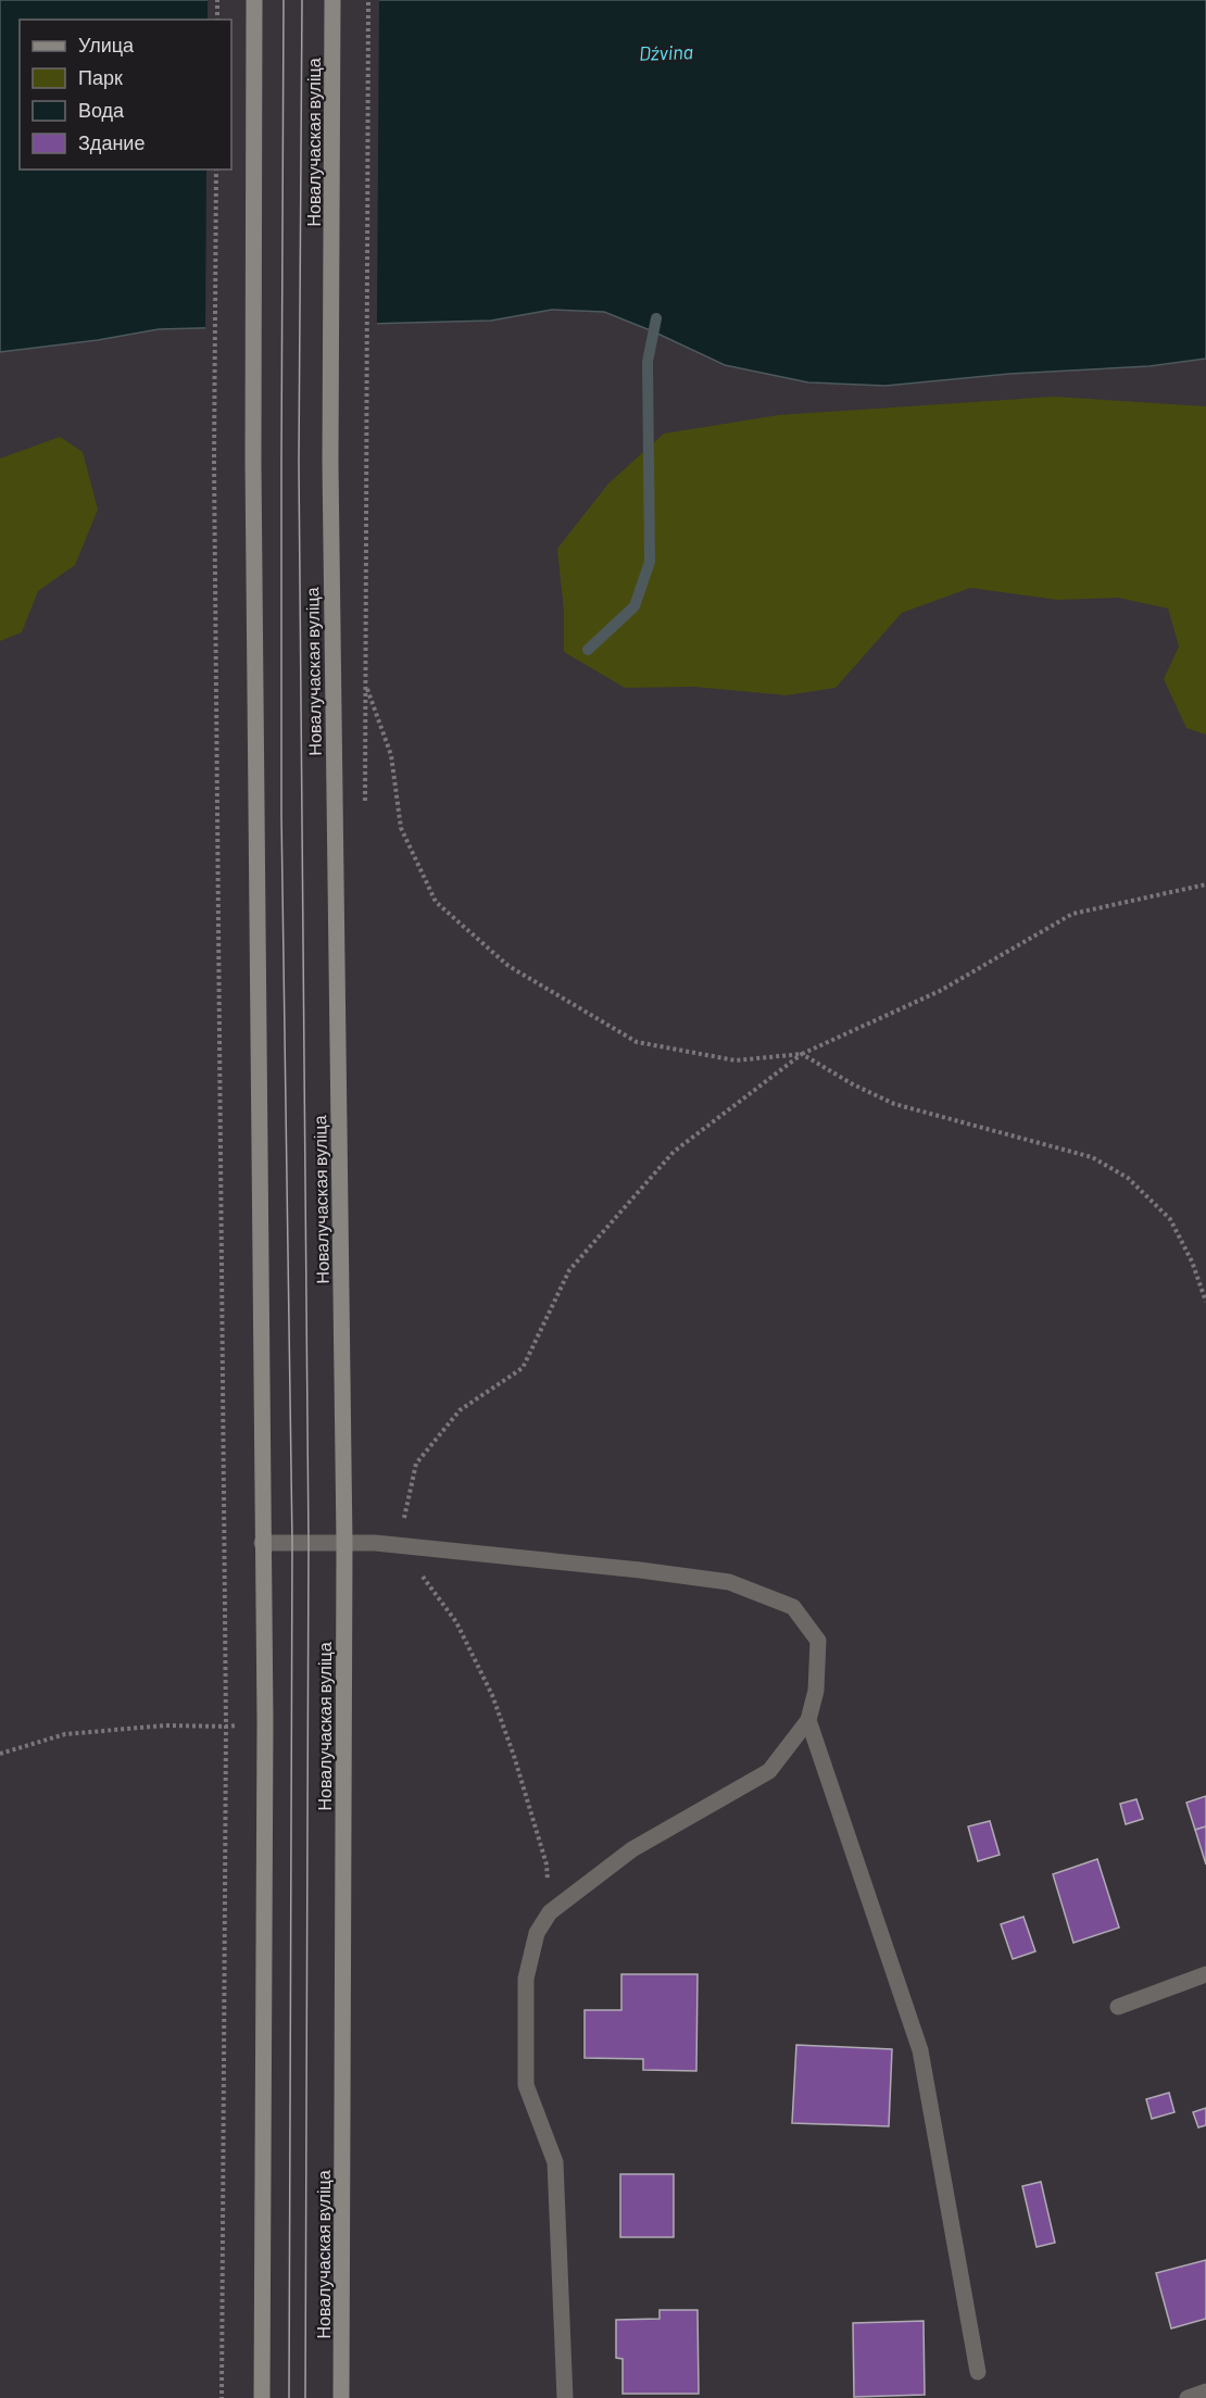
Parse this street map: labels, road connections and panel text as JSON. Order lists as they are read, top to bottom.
{
  "streets": {
    "main road": ["Новалучаская вуліца"]
  },
  "water": ["Dźvina"],
  "legend": [
    "Улица",
    "Парк",
    "Вода",
    "Здание"
  ]
}
